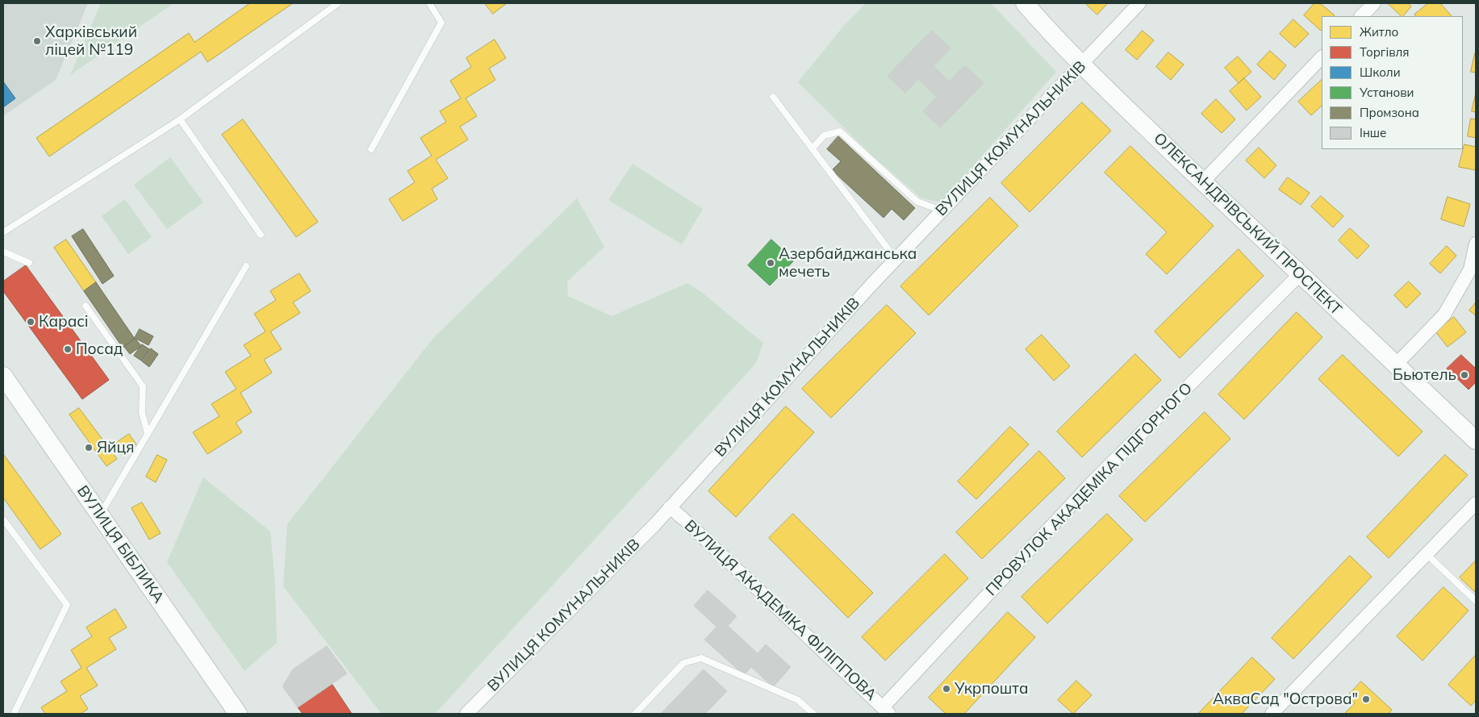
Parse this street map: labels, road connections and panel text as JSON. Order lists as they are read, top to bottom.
{
  "streets": {
    "main road": ["ОЛЕКСАНДРІВСЬКИЙ ПРОСПЕКТ", "ВУЛИЦЯ БІБЛИКА"],
    "street": ["ВУЛИЦЯ КОМУНАЛЬНИКІВ", "ПРОВУЛОК АКАДЕМІКА ПІДГОРНОГО", "ВУЛИЦЯ АКАДЕМІКА ФІЛІППОВА"]
  },
  "crossings": [
    ["ВУЛИЦЯ КОМУНАЛЬНИКІВ", "ОЛЕКСАНДРІВСЬКИЙ ПРОСПЕКТ"],
    ["ВУЛИЦЯ КОМУНАЛЬНИКІВ", "ВУЛИЦЯ АКАДЕМІКА ФІЛІППОВА"],
    ["ОЛЕКСАНДРІВСЬКИЙ ПРОСПЕКТ", "ПРОВУЛОК АКАДЕМІКА ПІДГОРНОГО"],
    ["ПРОВУЛОК АКАДЕМІКА ПІДГОРНОГО", "ВУЛИЦЯ АКАДЕМІКА ФІЛІППОВА"]
  ],
  "places": [
    "Харківський ліцей №119",
    "Азербайджанська мечеть",
    "Карасі",
    "Посад",
    "Бьютель",
    "Яйця",
    "Укрпошта",
    "АкваСад \"Острова\""
  ],
  "legend": [
    "Житло",
    "Торгівля",
    "Школи",
    "Установи",
    "Промзона",
    "Інше"
  ]
}
